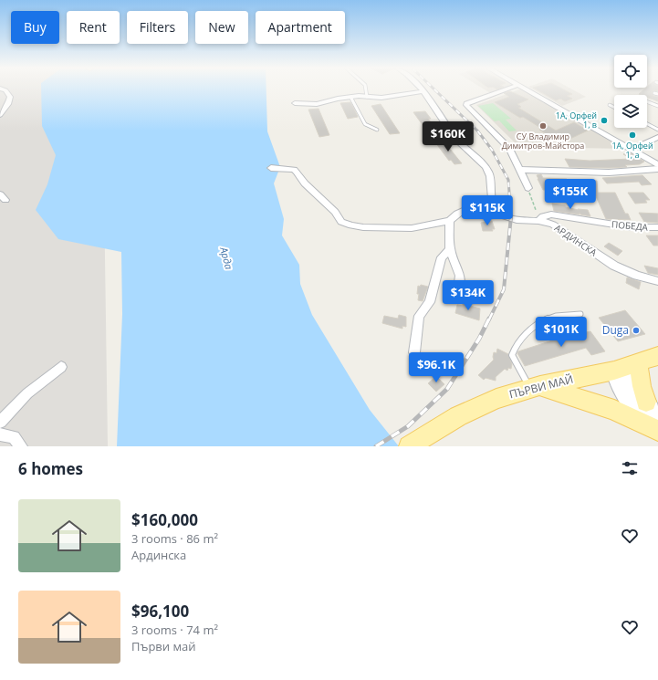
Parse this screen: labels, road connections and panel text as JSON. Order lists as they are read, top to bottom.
{
  "streets": {
    "main road": ["ПЪРВИ МАЙ"],
    "street": ["ПОБЕДА", "АРДИНСКА"]
  },
  "crossings": [
    ["ПОБЕДА", "АРДИНСКА"]
  ],
  "water": ["Арда"],
  "places": [
    "1А, Орфей 1, в",
    "СУ Владимир Димитров-Майстора",
    "1А, Орфей 1, а",
    "Duga"
  ],
  "page": {
    "chip": [
      "Buy",
      "Rent",
      "Filters",
      "New",
      "Apartment"
    ],
    "price": [
      "$160K",
      "$155K",
      "$115K",
      "$134K",
      "$101K",
      "$96.1K"
    ],
    "heading": "6 homes",
    "list": [
      {
        "name": "$160,000",
        "note": "3 rooms · 86 m² · Ардинска"
      },
      {
        "name": "$96,100",
        "note": "3 rooms · 74 m² · Първи май"
      }
    ]
  }
}
